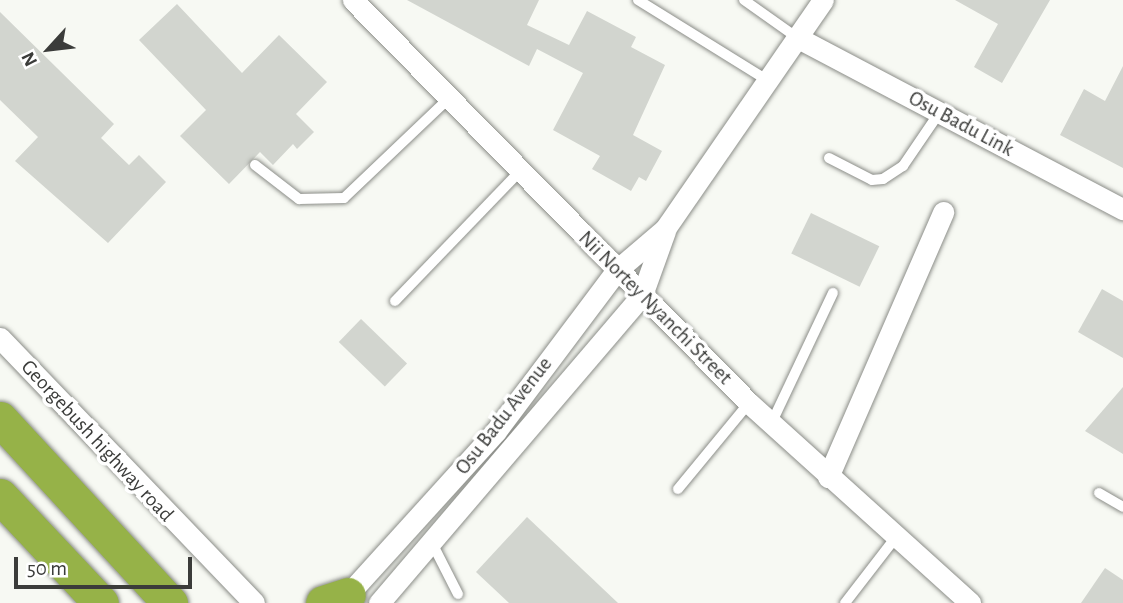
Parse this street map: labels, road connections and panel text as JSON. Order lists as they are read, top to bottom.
{
  "streets": {
    "street": [
      "Osu Badu Link",
      "Nii Nortey Nyanchi Street",
      "Osu Badu Avenue",
      "Georgebush highway road"
    ]
  },
  "crossings": [
    ["Osu Badu Link", "Osu Badu Avenue"],
    ["Nii Nortey Nyanchi Street", "Osu Badu Avenue"]
  ],
  "scale_bar": "50 m",
  "north": "bottom left"
}
